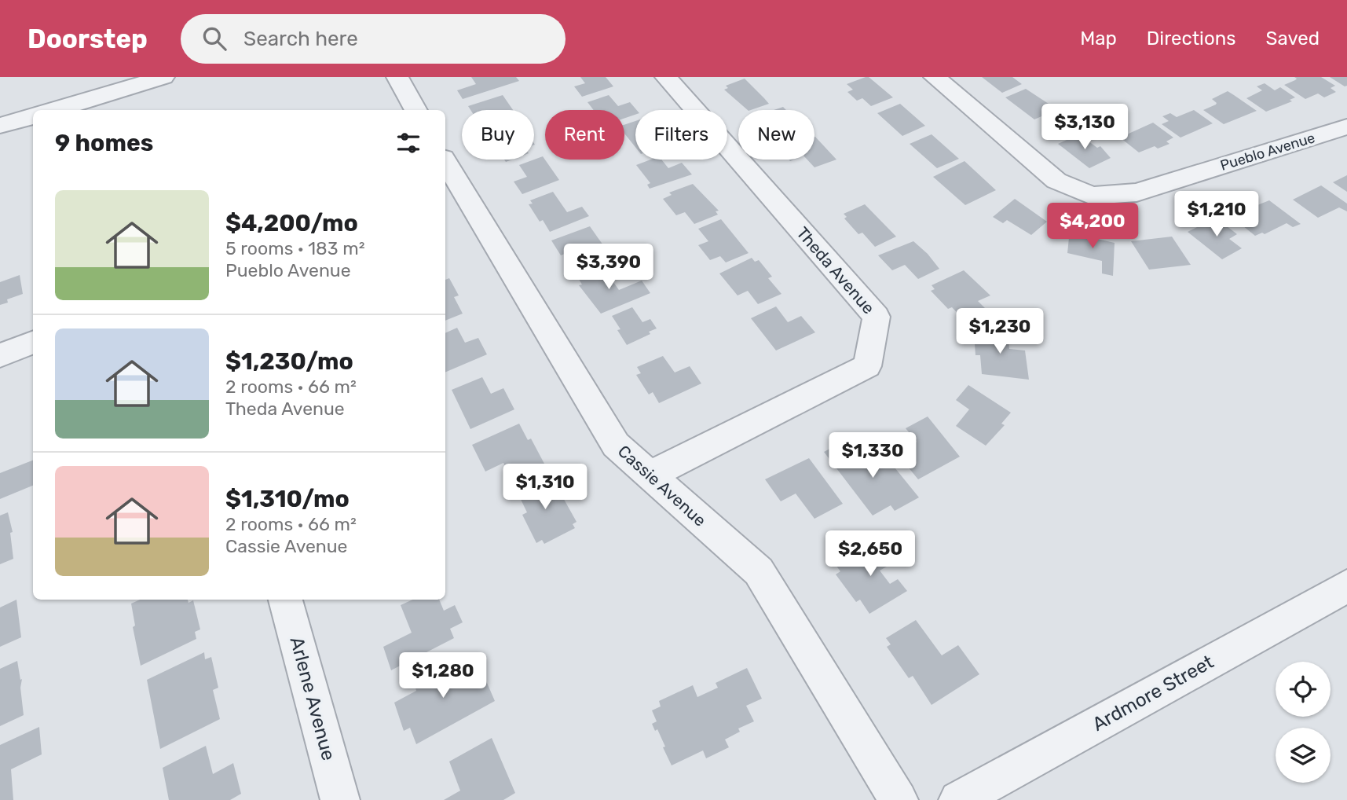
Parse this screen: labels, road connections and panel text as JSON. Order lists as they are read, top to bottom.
{
  "streets": {
    "street": [
      "Pueblo Avenue",
      "Theda Avenue",
      "Cassie Avenue",
      "Ardmore Street",
      "Arlene Avenue"
    ]
  },
  "crossings": [
    ["Theda Avenue", "Cassie Avenue"]
  ],
  "page": {
    "header": "Doorstep",
    "search": "Search here",
    "nav": ["Map", "Directions", "Saved"],
    "price": [
      "$3,130",
      "$1,210",
      "$4,200",
      "$3,390",
      "$1,230",
      "$1,330",
      "$1,310",
      "$2,650",
      "$1,280"
    ],
    "chip": [
      "Buy",
      "Rent",
      "Filters",
      "New"
    ],
    "heading": "9 homes",
    "list": [
      {
        "name": "$4,200/mo",
        "note": "5 rooms · 183 m² · Pueblo Avenue"
      },
      {
        "name": "$1,230/mo",
        "note": "2 rooms · 66 m² · Theda Avenue"
      },
      {
        "name": "$1,310/mo",
        "note": "2 rooms · 66 m² · Cassie Avenue"
      }
    ]
  }
}
